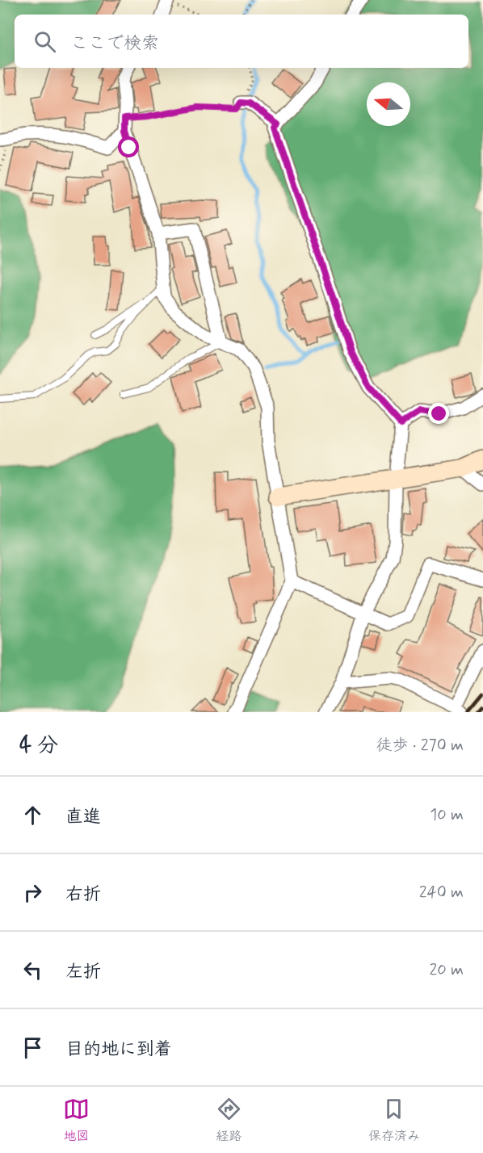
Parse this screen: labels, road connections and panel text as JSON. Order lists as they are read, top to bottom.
{
  "north": "left",
  "page": {
    "search": "ここで検索",
    "heading": ["4 分", "徒歩 · 270 m"],
    "list": [
      ["直進", "10 m"],
      ["右折", "240 m"],
      ["左折", "20 m"],
      "目的地に到着"
    ],
    "nav": ["地図", "経路", "保存済み"]
  }
}
